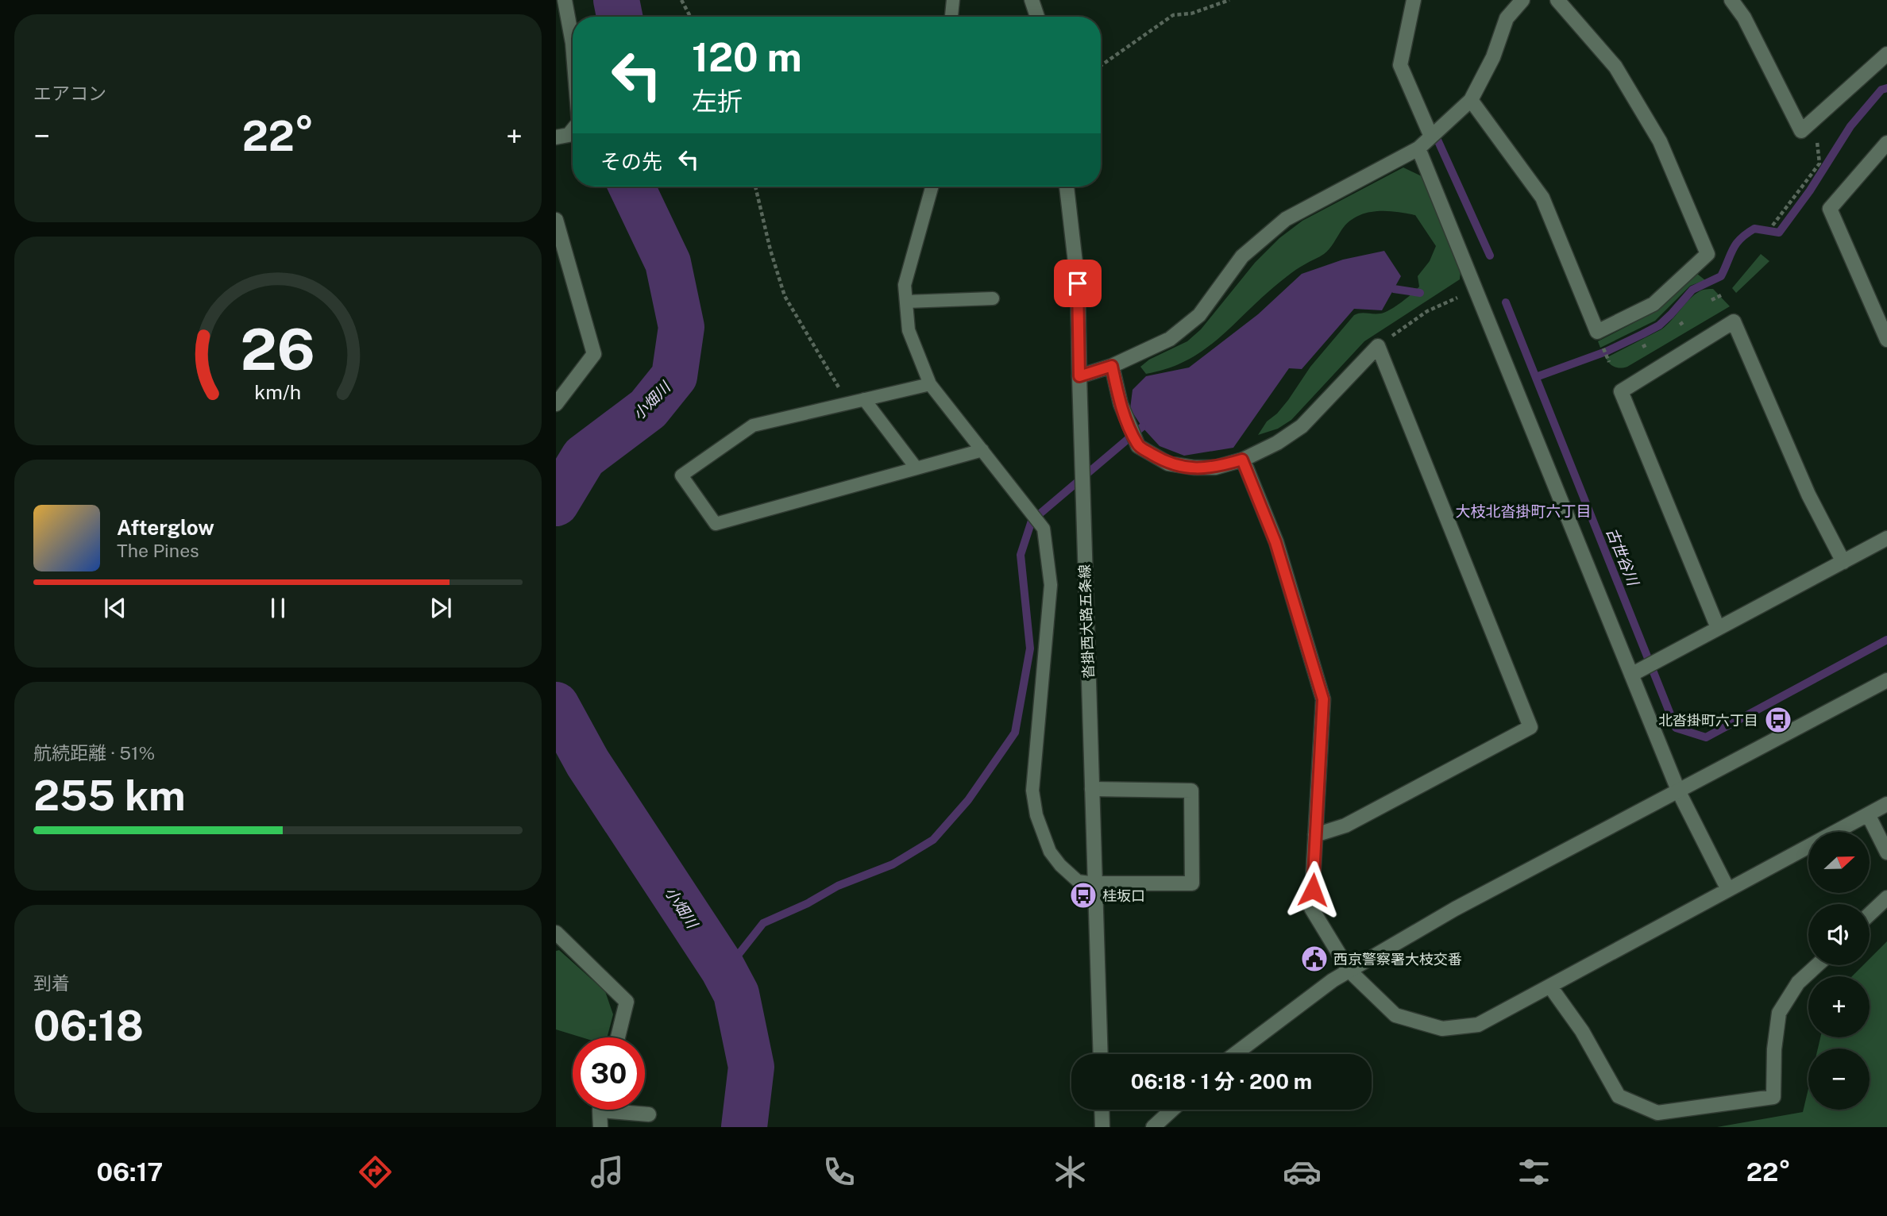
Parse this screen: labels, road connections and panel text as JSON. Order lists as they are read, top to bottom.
{
  "streets": {
    "street": ["沓掛西大路五条線"]
  },
  "districts": ["大枝北沓掛町六丁目"],
  "water": ["小畑川", "古世谷川"],
  "places": {
    "bus stop": ["北沓掛町六丁目", "桂坂口"],
    "public building": ["西京警察署大枝交番"]
  },
  "north": "right",
  "page": {
    "tile": [
      "エアコン",
      ["航続距離 · 51%", "255 km"],
      ["到着", "06:18"]
    ],
    "turn": ["120 m", "左折"],
    "heat": ["−", "22°", "+"],
    "then": "その先",
    "song": ["Afterglow", "The Pines"],
    "map_buttons": ["+", "−"],
    "limit": "30",
    "trip": "06:18 · 1 分 · 200 m",
    "tabs": ["06:17", "22°"],
    "gauge": ["26", "km/h"]
  }
}
